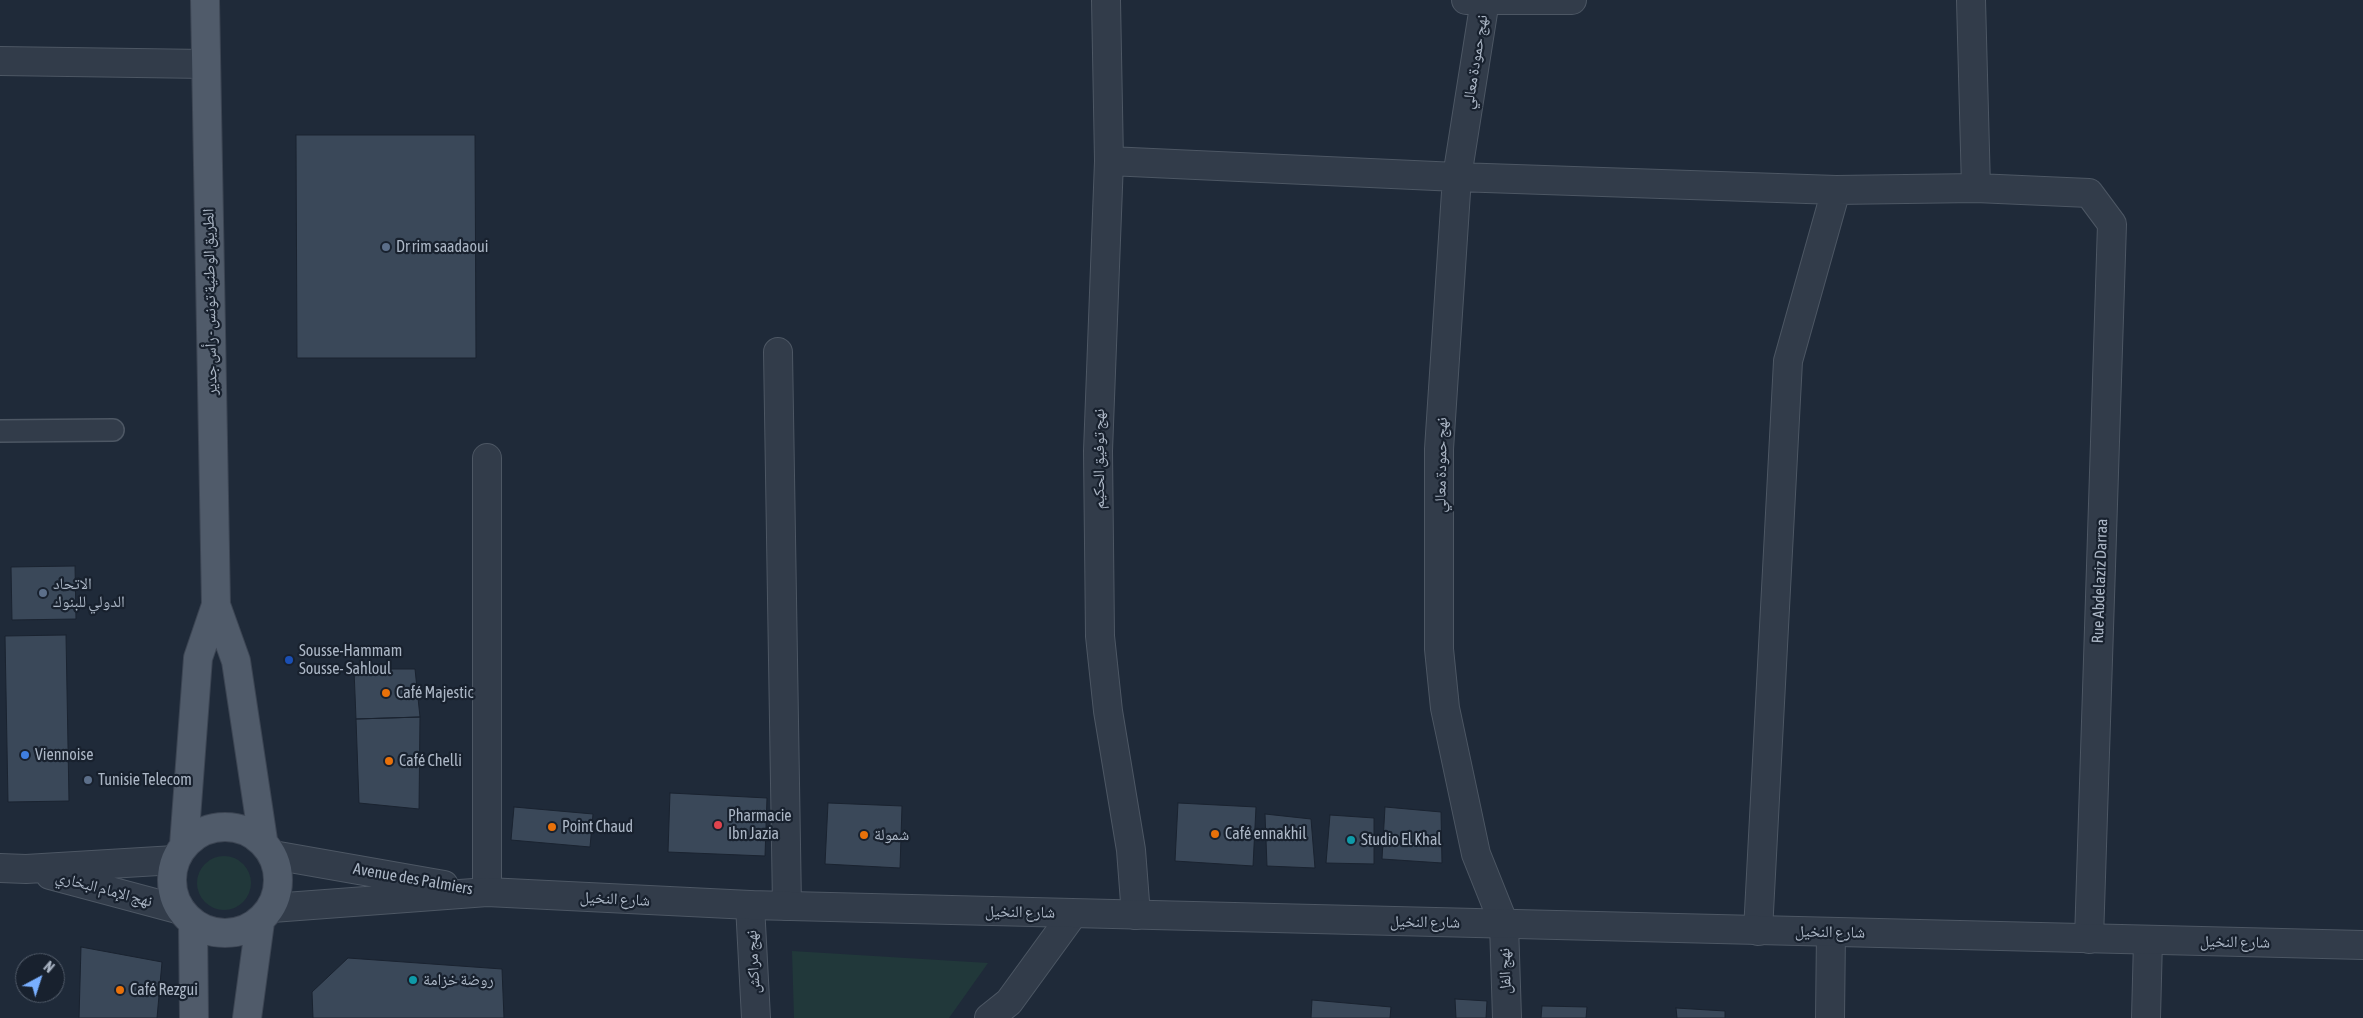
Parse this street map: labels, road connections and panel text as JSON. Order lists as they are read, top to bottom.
{
  "streets": {
    "main road": ["الطريق الوطنية تونس - رأس جدير"],
    "street": [
      "نهج حمودة معالي",
      "نهج توفيق الحكيم",
      "Rue Abdelaziz Darraa",
      "Avenue des Palmiers",
      "نهج الإمام البخاري",
      "شارع النخيل",
      "نهج مراكش",
      "نهج الفل"
    ]
  },
  "crossings": [
    ["نهج حمودة معالي", "شارع النخيل"],
    ["نهج حمودة معالي", "نهج الفل"],
    ["الطريق الوطنية تونس - رأس جدير", "Avenue des Palmiers"],
    ["الطريق الوطنية تونس - رأس جدير", "نهج الإمام البخاري"],
    ["نهج توفيق الحكيم", "شارع النخيل"],
    ["Rue Abdelaziz Darraa", "شارع النخيل"],
    ["Avenue des Palmiers", "نهج الإمام البخاري"],
    ["Avenue des Palmiers", "شارع النخيل"],
    ["شارع النخيل", "نهج مراكش"],
    ["شارع النخيل", "نهج الفل"]
  ],
  "places": [
    "Dr rim saadaoui",
    "الاتحاد الدولي للبنوك",
    "Sousse-Hammam Sousse- Sahloul",
    "Café Majestic",
    "Viennoise",
    "Café Chelli",
    "Tunisie Telecom",
    "Pharmacie Ibn Jazia",
    "Point Chaud",
    "Café ennakhil",
    "شمولة",
    "Studio El Khal",
    "روضة خزامة",
    "Café Rezgui"
  ],
  "north": "top right"
}
